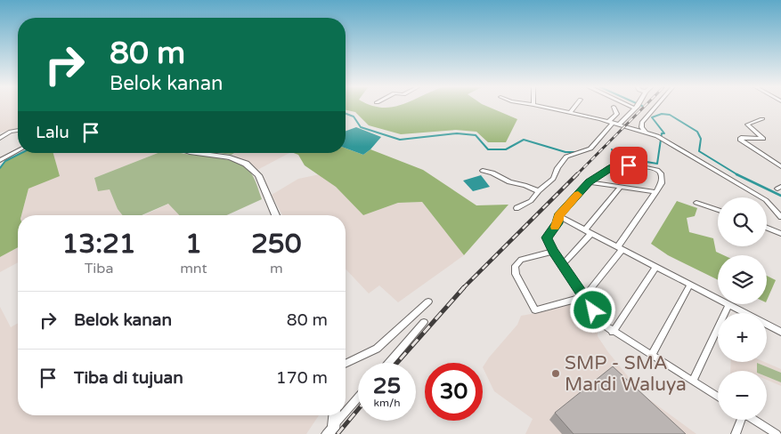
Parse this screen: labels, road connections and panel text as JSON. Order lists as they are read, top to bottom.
{
  "places": ["SMP - SMA Mardi Waluya"],
  "page": {
    "turn": ["80 m", "Belok kanan"],
    "then": "Lalu",
    "map_buttons": ["+", "−"],
    "eta": [
      "13:21",
      "Tiba",
      "1",
      "mnt",
      "250",
      "m"
    ],
    "list": [
      {
        "name": "Belok kanan",
        "value": "80 m"
      },
      {
        "name": "Tiba di tujuan",
        "value": "170 m"
      }
    ],
    "speed": "25 km/h",
    "limit": "30"
  }
}
